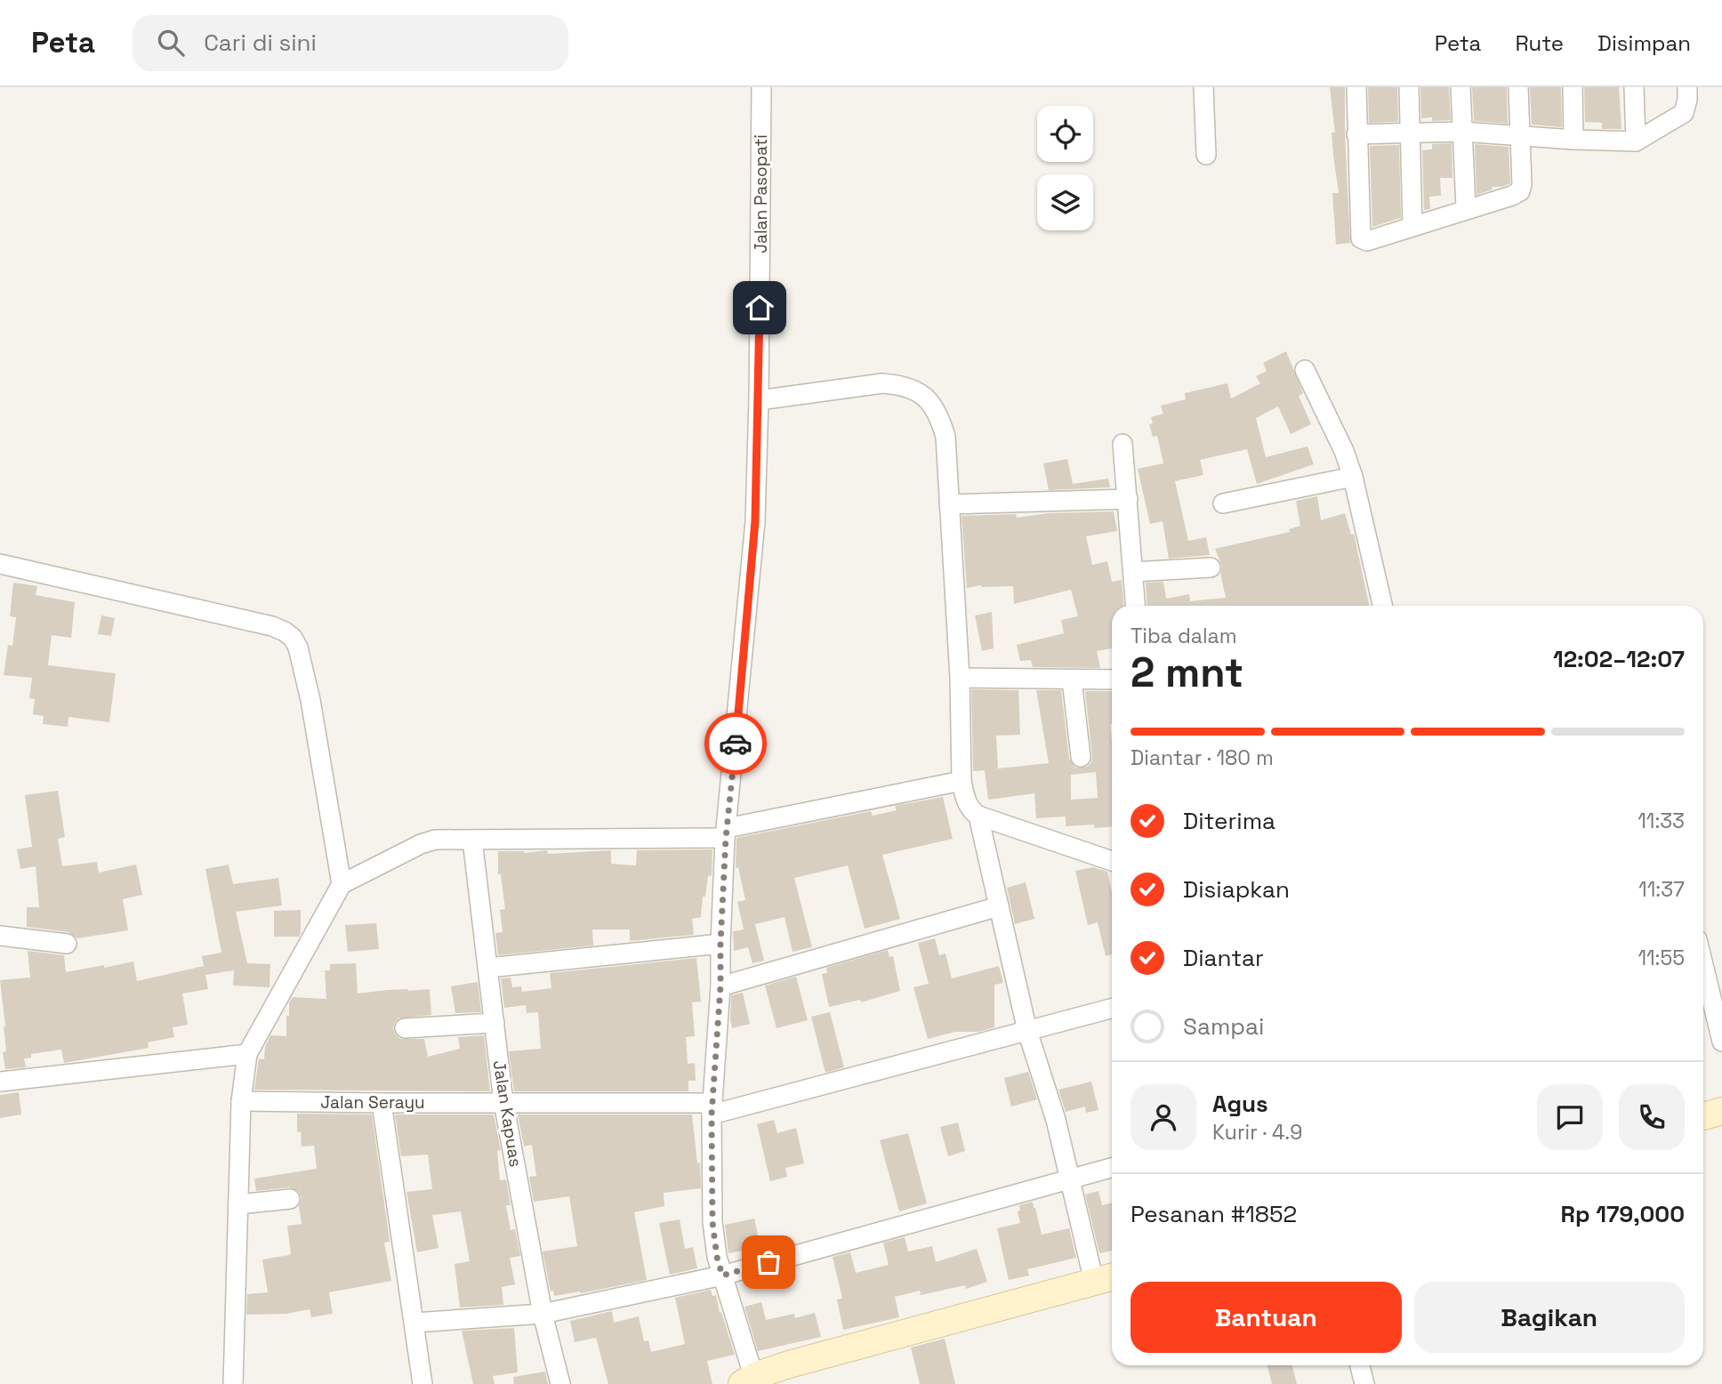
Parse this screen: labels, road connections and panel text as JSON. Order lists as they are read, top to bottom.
{
  "streets": {
    "street": ["Jalan Pasopati", "Jalan Serayu", "Jalan Kapuas"]
  },
  "crossings": [
    ["Jalan Pasopati", "Jalan Serayu"],
    ["Jalan Serayu", "Jalan Kapuas"]
  ],
  "page": {
    "header": "Peta",
    "search": "Cari di sini",
    "nav": ["Peta", "Rute", "Disimpan"],
    "heading": ["2 mnt", "Tiba dalam", "12:02–12:07"],
    "panel": [
      "Agus",
      "Kurir · 4.9",
      "Pesanan #1852",
      "Rp 179,000"
    ],
    "bar": "Diantar · 180 m",
    "list": [
      ["Diterima", "11:33"],
      ["Disiapkan", "11:37"],
      ["Diantar", "11:55"],
      "Sampai"
    ],
    "buttons": ["Bantuan", "Bagikan"]
  }
}
